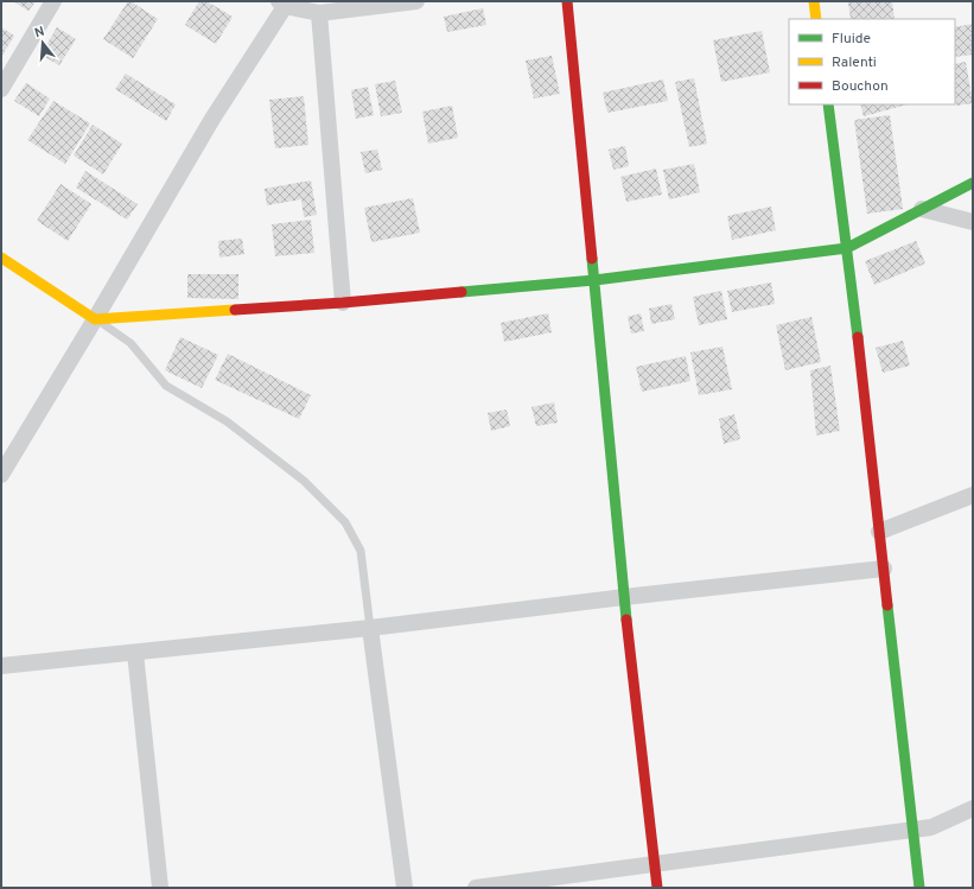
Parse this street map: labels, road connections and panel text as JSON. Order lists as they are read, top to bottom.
{
  "legend": ["Fluide", "Ralenti", "Bouchon"],
  "north": "top"
}
